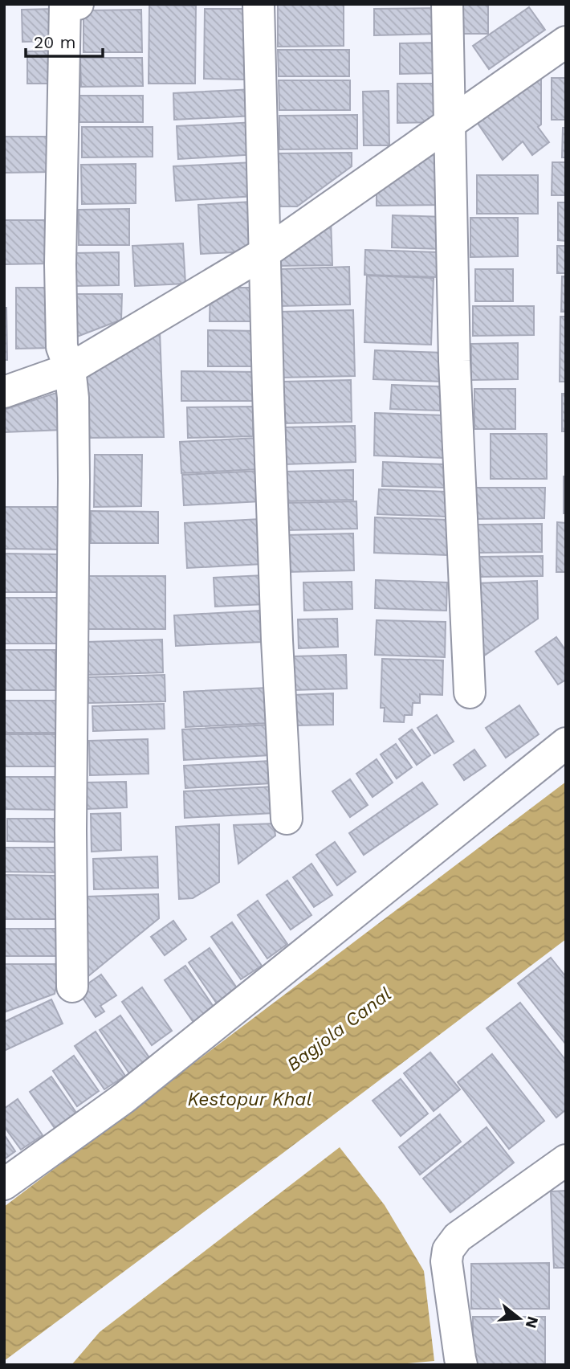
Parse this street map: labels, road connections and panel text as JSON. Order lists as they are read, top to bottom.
{
  "water": ["Bagjola Canal", "Kestopur Khal"],
  "scale_bar": "20 m",
  "north": "right"
}
